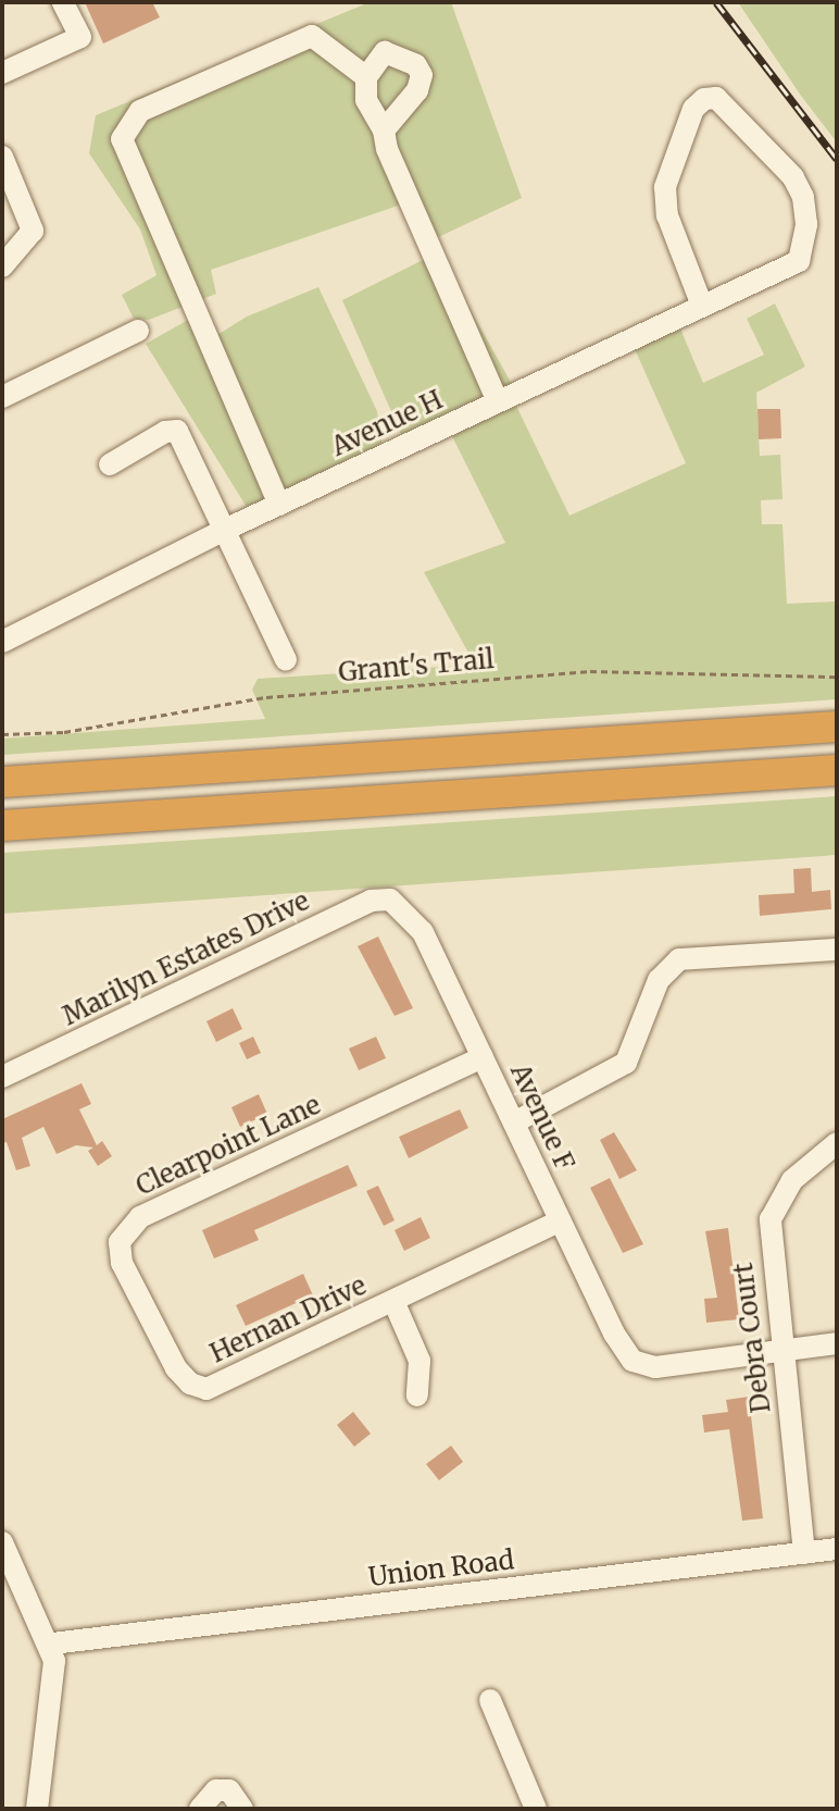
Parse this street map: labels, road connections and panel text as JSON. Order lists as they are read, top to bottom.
{
  "streets": {
    "street": [
      "Avenue H",
      "Marilyn Estates Drive",
      "Avenue F",
      "Clearpoint Lane",
      "Hernan Drive",
      "Debra Court",
      "Union Road"
    ],
    "path": ["Grant's Trail"]
  },
  "crossings": [
    ["Marilyn Estates Drive", "Avenue F"],
    ["Avenue F", "Clearpoint Lane"],
    ["Avenue F", "Hernan Drive"],
    ["Avenue F", "Debra Court"],
    ["Clearpoint Lane", "Hernan Drive"],
    ["Debra Court", "Union Road"]
  ]
}
